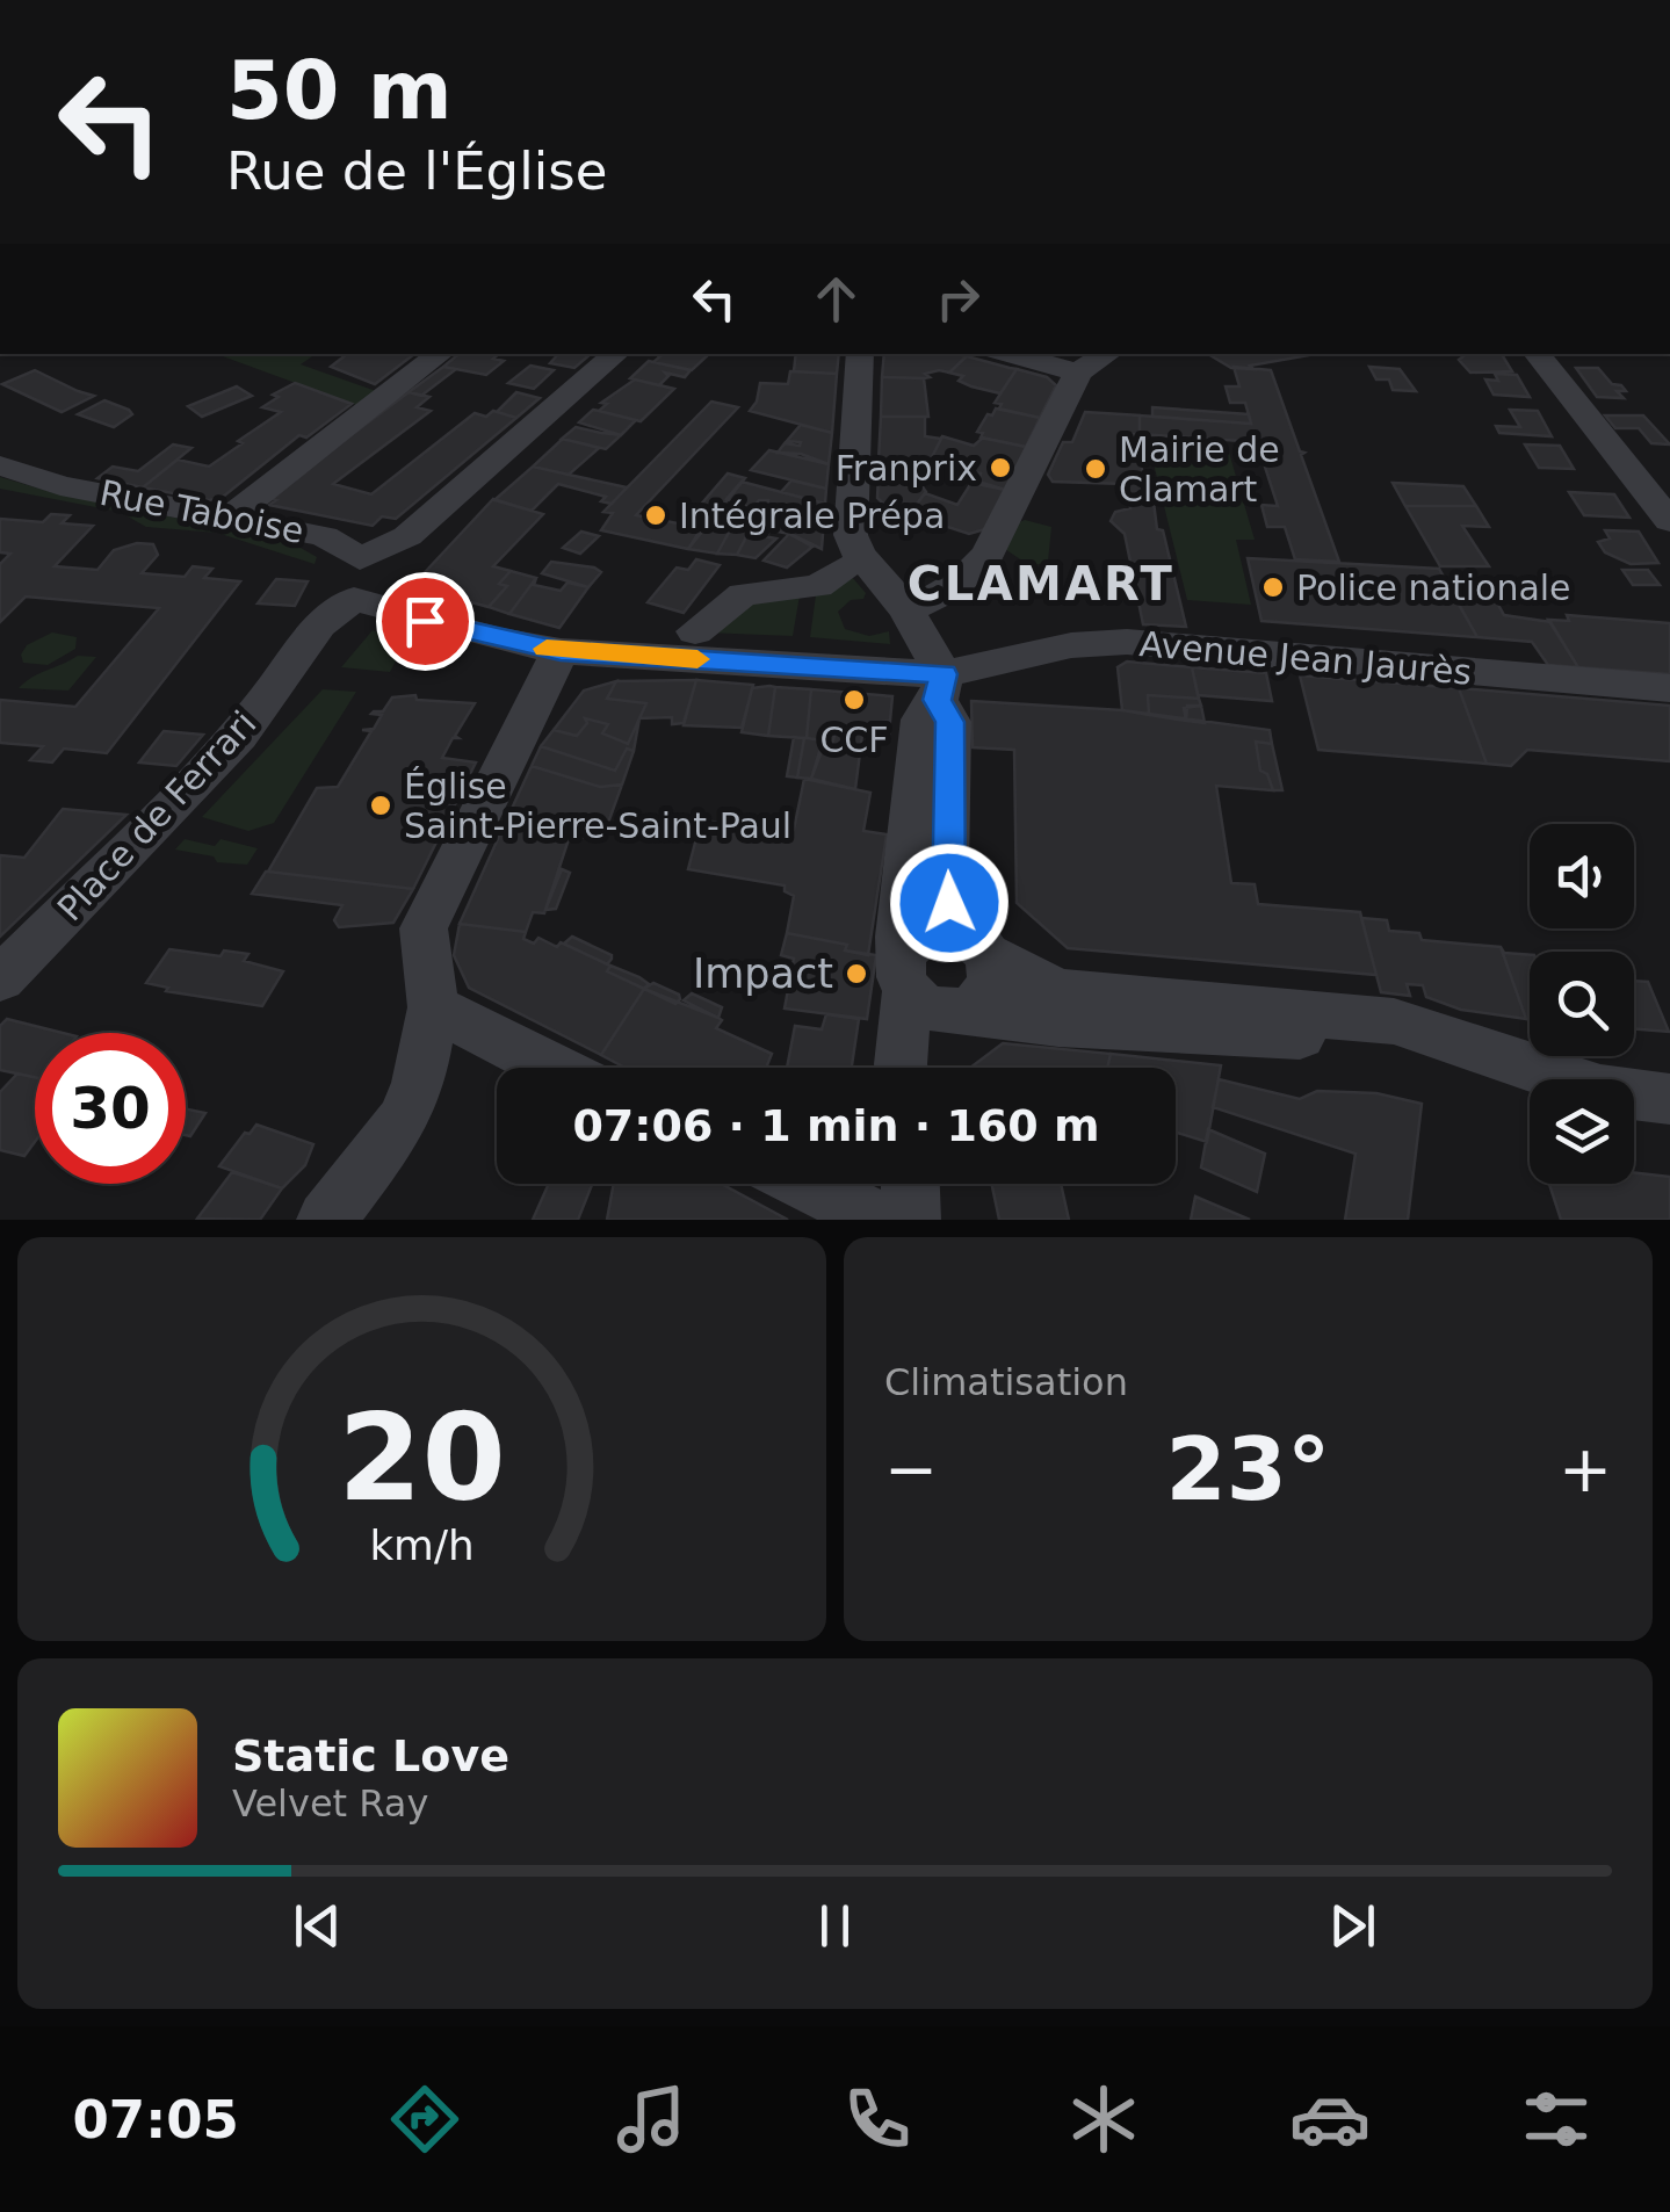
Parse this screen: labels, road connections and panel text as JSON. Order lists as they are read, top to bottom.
{
  "streets": {
    "street": ["Rue Taboise", "Avenue Jean Jaurès", "Place de Ferrari"]
  },
  "crossings": [
    ["Rue Taboise", "Avenue Jean Jaurès"],
    ["Rue Taboise", "Place de Ferrari"]
  ],
  "districts": ["CLAMART"],
  "places": [
    "Franprix",
    "Mairie de Clamart",
    "Intégrale Prépa",
    "Police nationale",
    "CCF",
    "Église Saint-Pierre-Saint-Paul",
    "Impact"
  ],
  "page": {
    "turn": ["50 m", "Rue de l'Église"],
    "limit": "30",
    "trip": "07:06 · 1 min · 160 m",
    "tile": "Climatisation",
    "heat": ["−", "23°", "+"],
    "song": ["Static Love", "Velvet Ray"],
    "tabs": "07:05",
    "gauge": ["20", "km/h"]
  }
}
